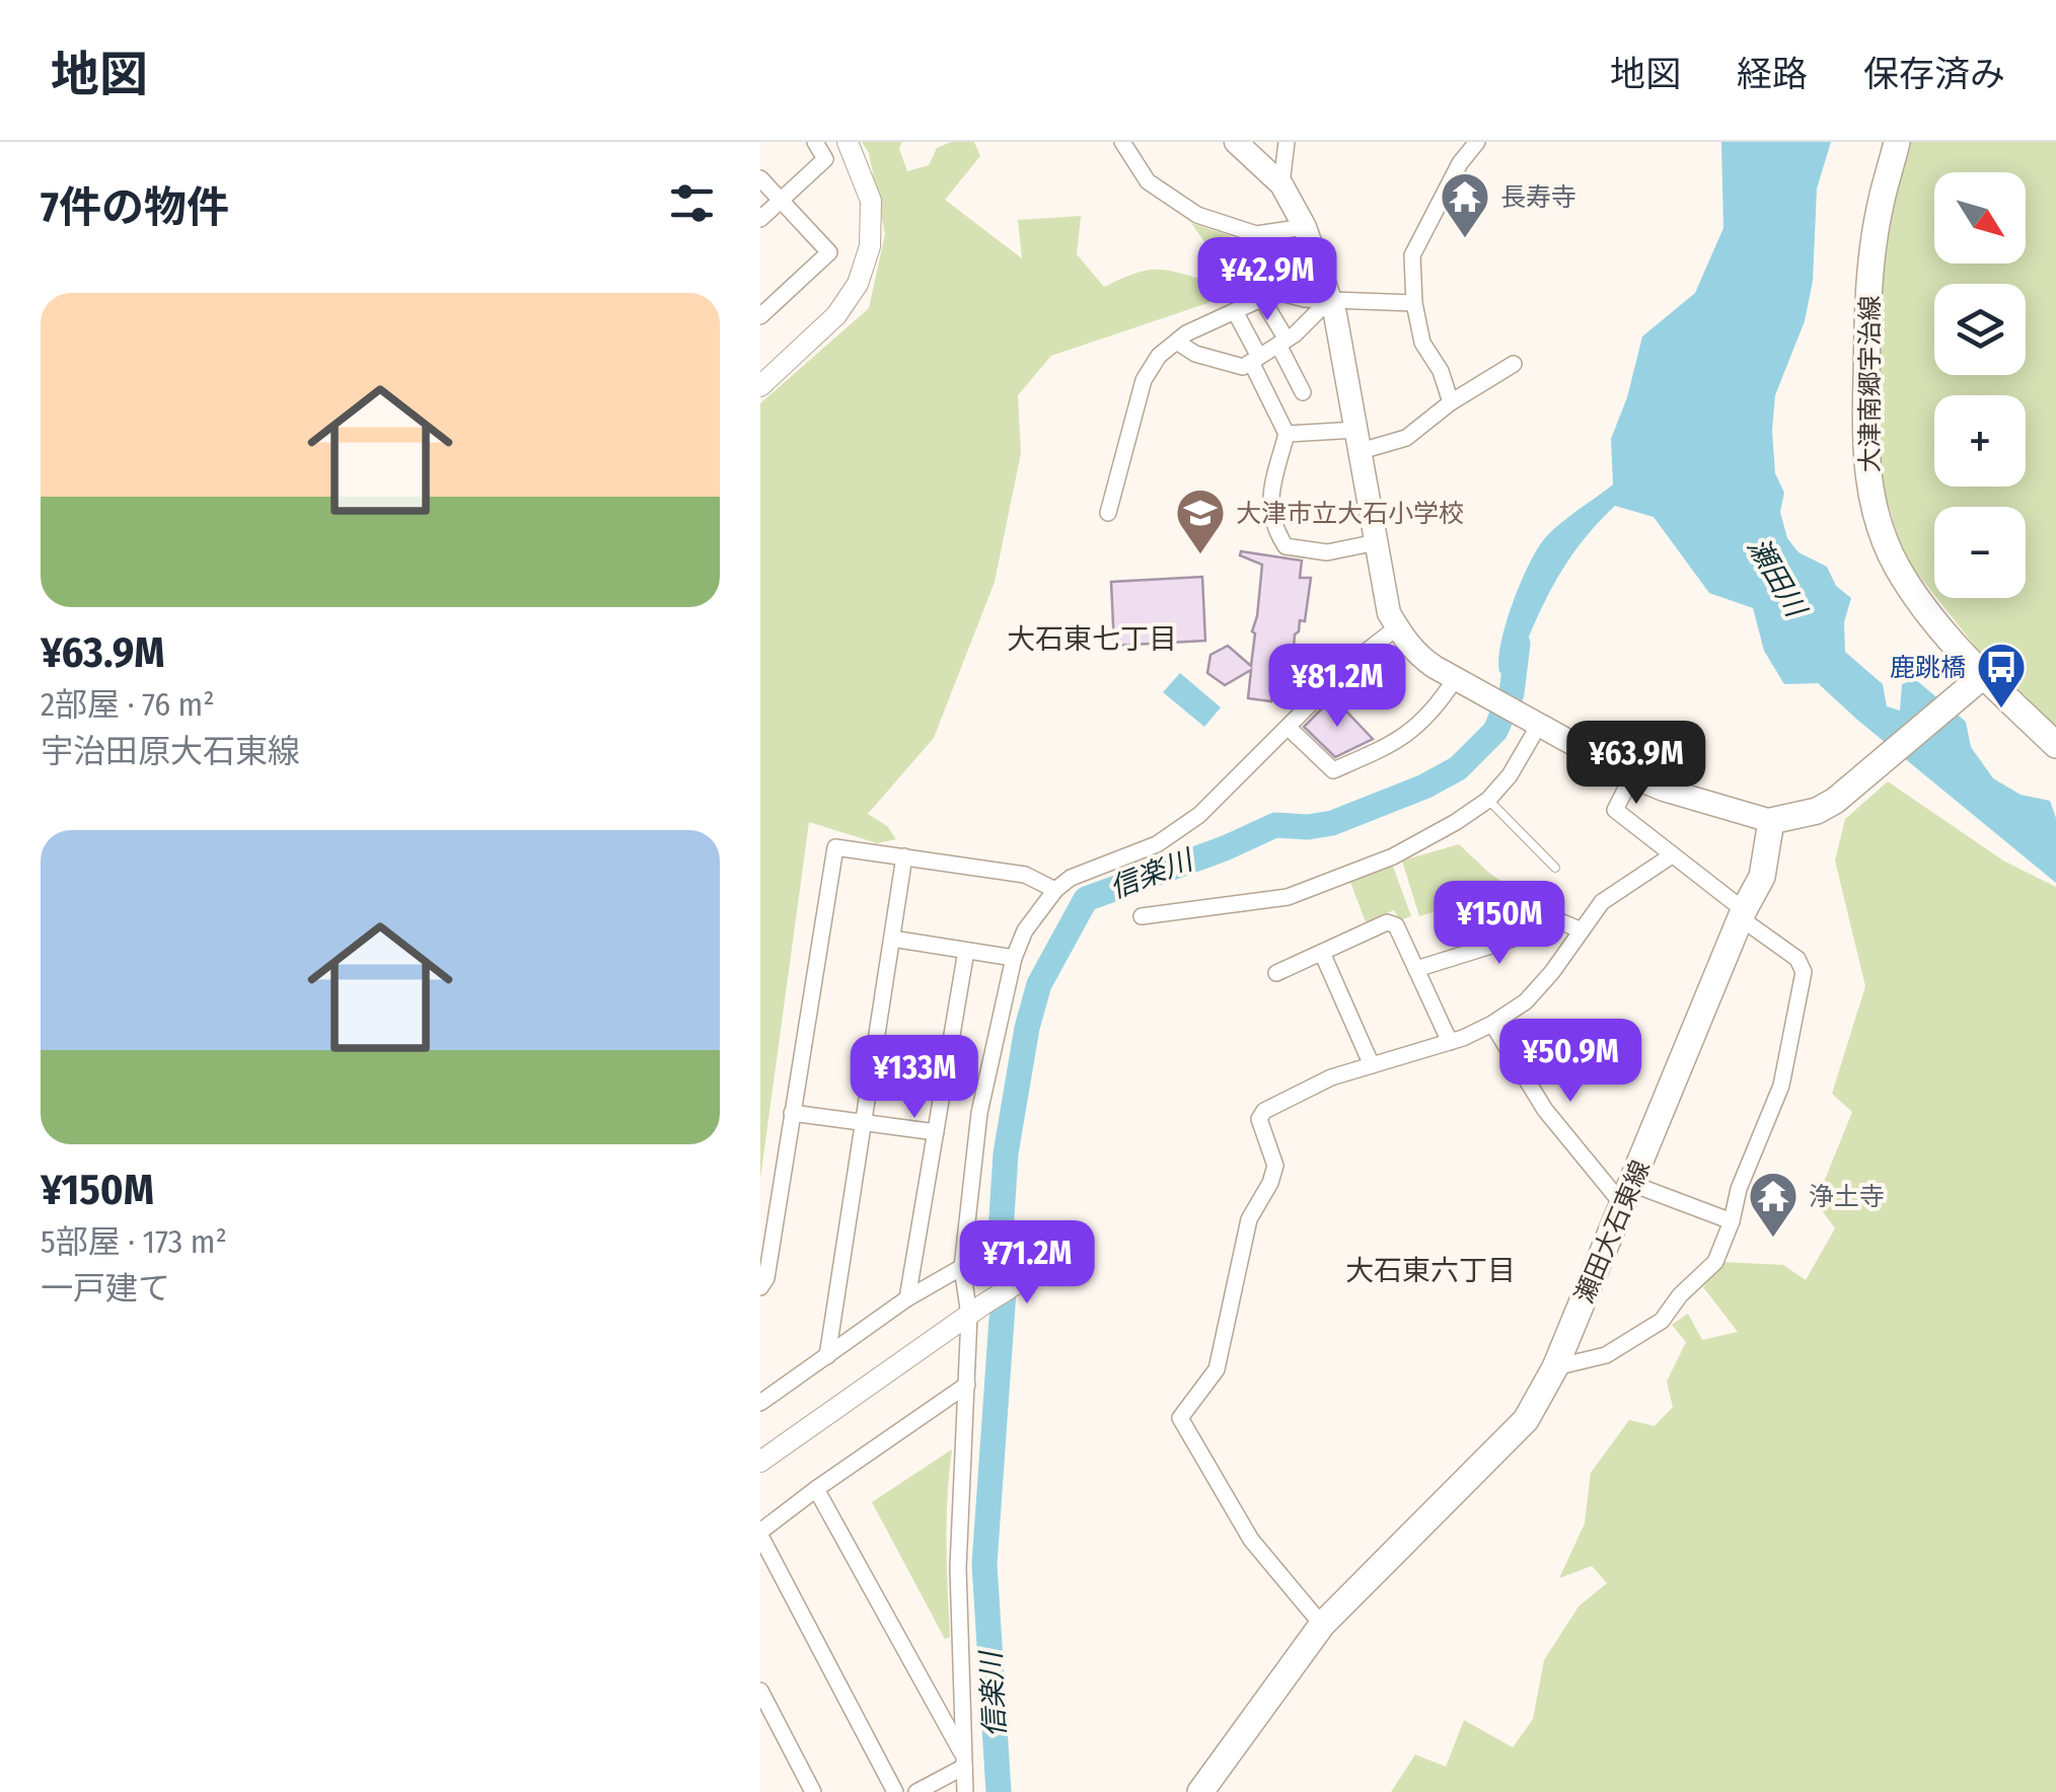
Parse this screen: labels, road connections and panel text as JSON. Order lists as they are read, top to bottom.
{
  "streets": {
    "main road": ["大津南郷宇治線", "瀬田大石東線"]
  },
  "districts": ["大石東七丁目", "大石東六丁目"],
  "water": ["瀬田川", "信楽川"],
  "places": {
    "temple": ["長寿寺", "浄土寺"],
    "school or university": ["大津市立大石小学校"],
    "bus stop": ["鹿跳橋"]
  },
  "north": "bottom right",
  "page": {
    "header": "地図",
    "nav": ["地図", "経路", "保存済み"],
    "heading": "7件の物件",
    "map_buttons": ["+", "−"],
    "price": [
      "¥42.9M",
      "¥81.2M",
      "¥63.9M",
      "¥150M",
      "¥50.9M",
      "¥133M",
      "¥71.2M"
    ],
    "list": [
      {
        "name": "¥63.9M",
        "note": "2部屋 · 76 m² · 宇治田原大石東線"
      },
      {
        "name": "¥150M",
        "note": "5部屋 · 173 m² · 一戸建て"
      }
    ]
  }
}
